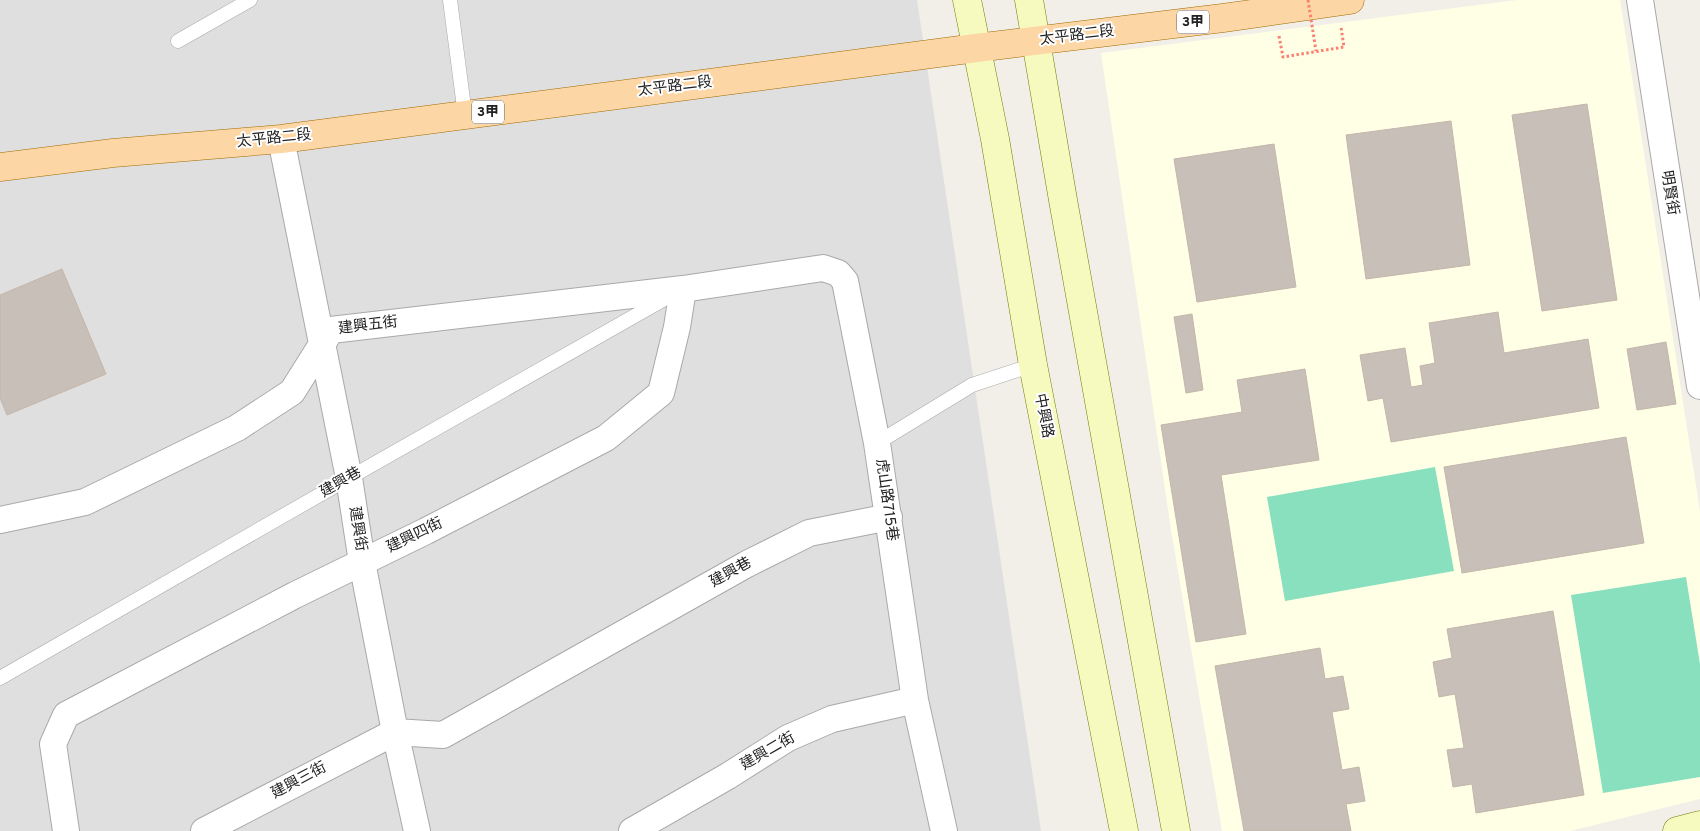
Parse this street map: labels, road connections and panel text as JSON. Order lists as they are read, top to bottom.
{
  "streets": {
    "main road": ["3甲", "太平路二段"],
    "street": [
      "明賢街",
      "建興五街",
      "中興路",
      "建興巷",
      "虎山路715巷",
      "建興街",
      "建興四街",
      "建興二街",
      "建興三街"
    ]
  },
  "crossings": [
    ["太平路二段", "中興路"],
    ["太平路二段", "建興街"],
    ["建興五街", "建興巷"],
    ["建興五街", "虎山路715巷"],
    ["建興五街", "建興街"],
    ["建興五街", "建興四街"],
    ["建興巷", "虎山路715巷"],
    ["建興巷", "建興街"],
    ["建興巷", "建興四街"],
    ["建興巷", "建興三街"],
    ["虎山路715巷", "建興二街"],
    ["建興街", "建興四街"],
    ["建興街", "建興三街"]
  ]
}
